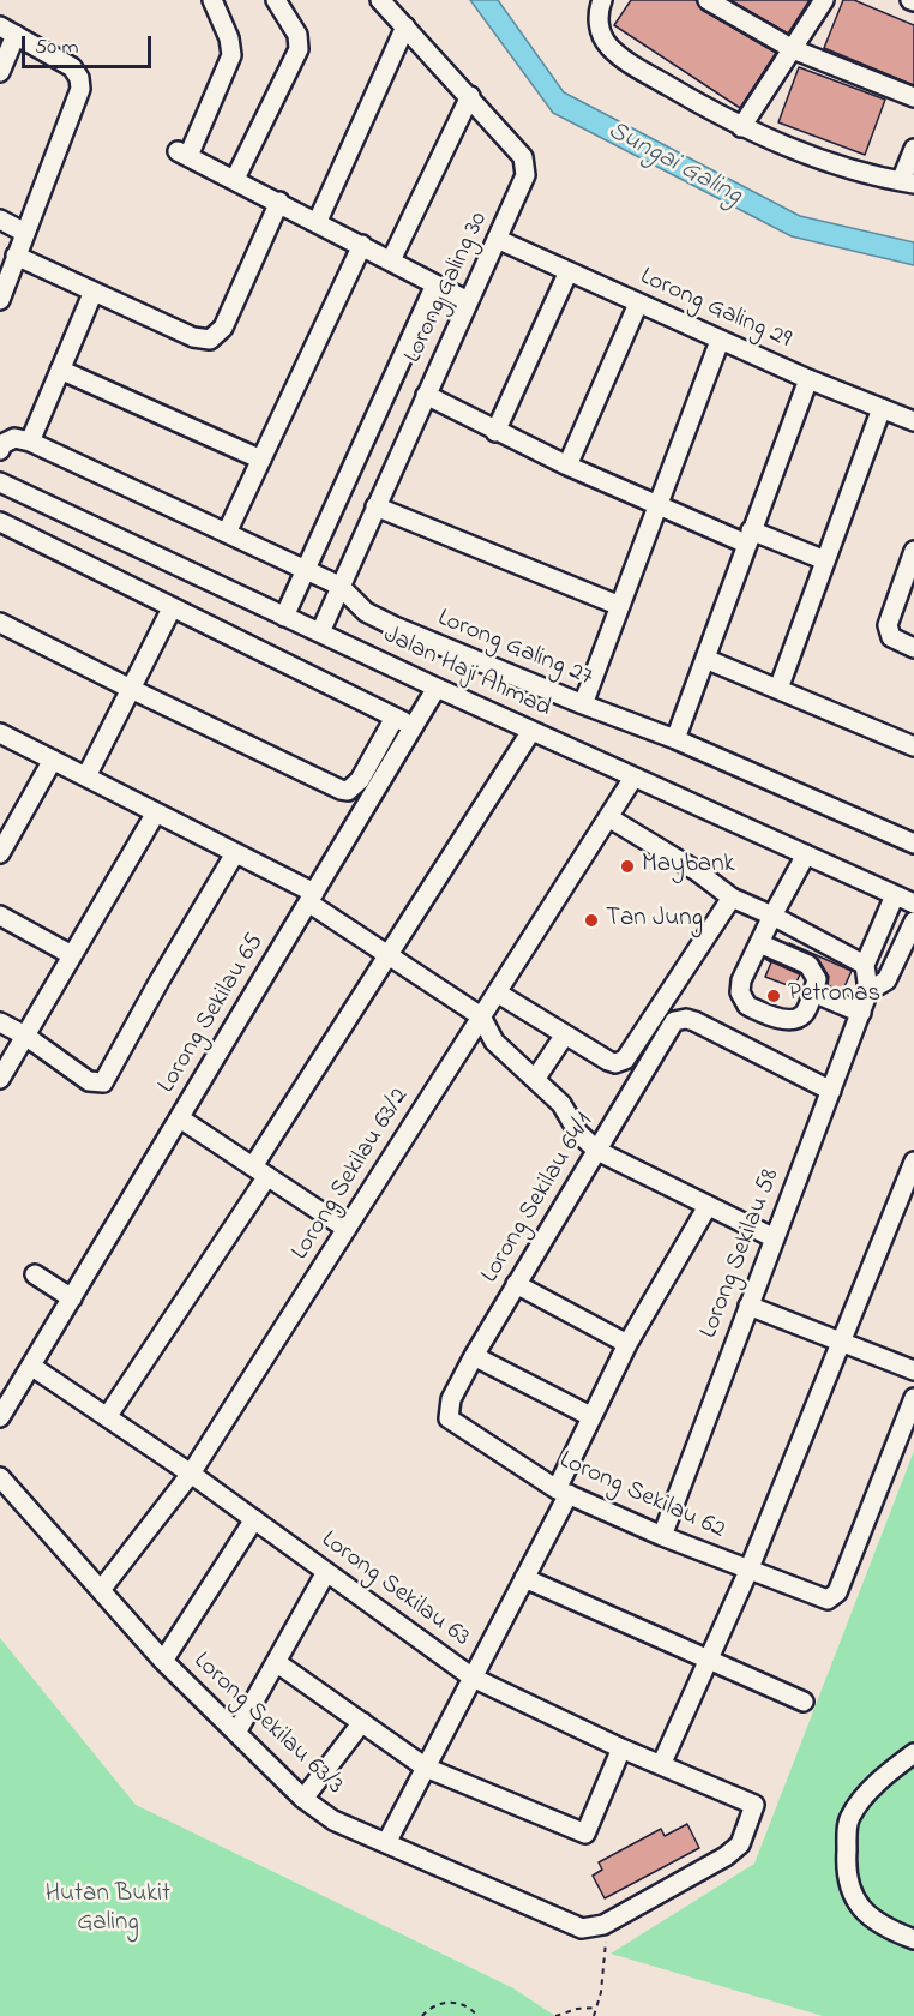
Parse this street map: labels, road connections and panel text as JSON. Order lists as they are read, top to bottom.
{
  "streets": {
    "street": [
      "Lorong Galing 30",
      "Lorong Galing 29",
      "Lorong Galing 27",
      "Jalan Haji Ahmad",
      "Lorong Sekilau 65",
      "Lorong Sekilau 63/2",
      "Lorong Sekilau 64/1",
      "Lorong Sekilau 58",
      "Lorong Sekilau 62",
      "Lorong Sekilau 63",
      "Lorong Sekilau 63/3"
    ]
  },
  "crossings": [
    ["Lorong Galing 30", "Lorong Galing 29"],
    ["Lorong Galing 30", "Lorong Galing 27"],
    ["Lorong Galing 30", "Jalan Haji Ahmad"],
    ["Jalan Haji Ahmad", "Lorong Sekilau 65"],
    ["Jalan Haji Ahmad", "Lorong Sekilau 63/2"],
    ["Jalan Haji Ahmad", "Lorong Sekilau 58"],
    ["Lorong Sekilau 65", "Lorong Sekilau 63"],
    ["Lorong Sekilau 63/2", "Lorong Sekilau 63"],
    ["Lorong Sekilau 63/2", "Lorong Sekilau 63/3"],
    ["Lorong Sekilau 64/1", "Lorong Sekilau 58"],
    ["Lorong Sekilau 64/1", "Lorong Sekilau 62"],
    ["Lorong Sekilau 58", "Lorong Sekilau 62"],
    ["Lorong Sekilau 63", "Lorong Sekilau 63/3"]
  ],
  "water": ["Sungai Galing"],
  "parks": ["Hutan Bukit Galing"],
  "places": ["Maybank", "Tan Jung", "Petronas"],
  "scale_bar": "50 m"
}
